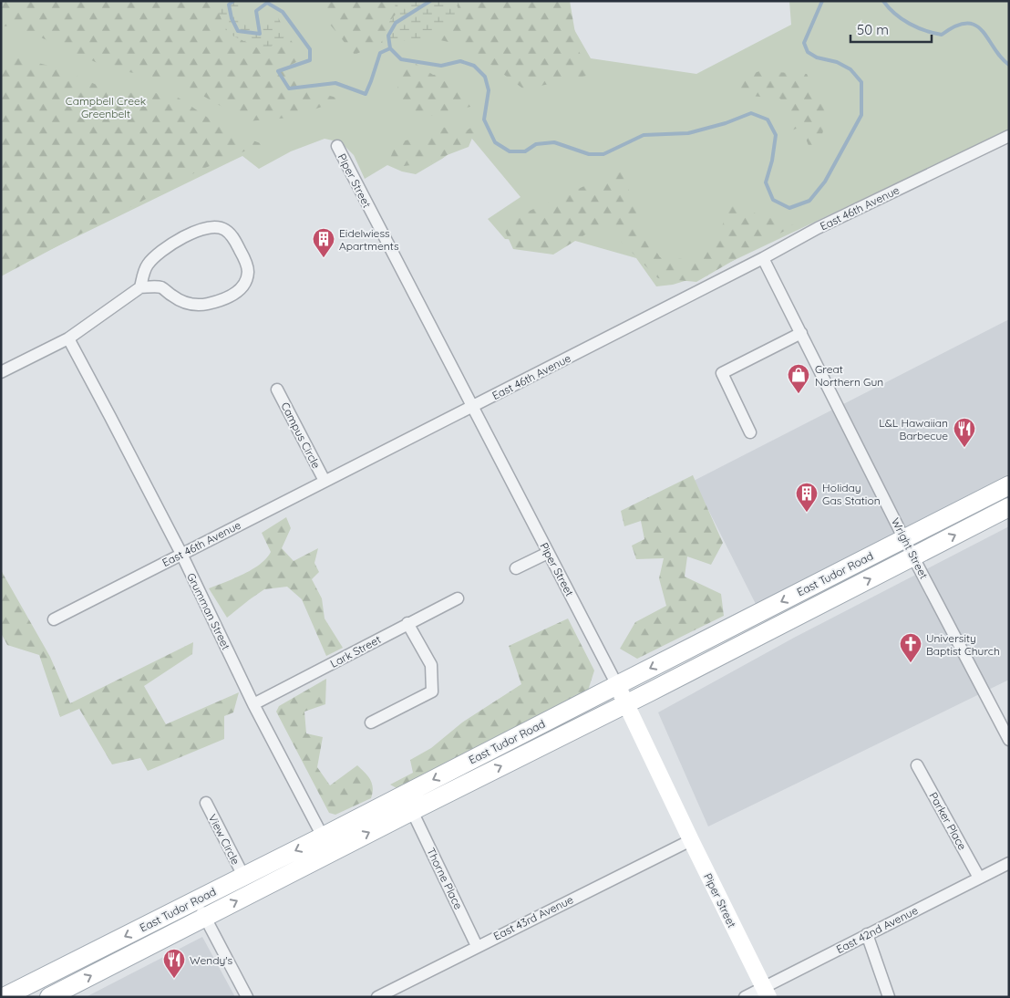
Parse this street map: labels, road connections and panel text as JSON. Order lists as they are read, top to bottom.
{
  "streets": {
    "main road": ["East Tudor Road"],
    "street": [
      "Piper Street",
      "East 46th Avenue",
      "Campus Circle",
      "Wright Street",
      "Grumman Street",
      "Lark Street",
      "Parker Place",
      "View Circle",
      "Thorne Place",
      "East 43rd Avenue",
      "East 42nd Avenue"
    ]
  },
  "crossings": [
    ["Piper Street", "East 46th Avenue"],
    ["Piper Street", "East Tudor Road"],
    ["Piper Street", "East 43rd Avenue"],
    ["Piper Street", "East 42nd Avenue"],
    ["East 46th Avenue", "Campus Circle"],
    ["East 46th Avenue", "Wright Street"],
    ["East 46th Avenue", "Grumman Street"],
    ["Wright Street", "East Tudor Road"],
    ["East Tudor Road", "Grumman Street"],
    ["East Tudor Road", "View Circle"],
    ["East Tudor Road", "Thorne Place"],
    ["Grumman Street", "Lark Street"],
    ["Parker Place", "East 42nd Avenue"],
    ["Thorne Place", "East 43rd Avenue"]
  ],
  "parks": ["Campbell Creek Greenbelt"],
  "places": {
    "building": ["Eidelwiess Apartments", "Holiday Gas Station"],
    "shop": ["Great Northern Gun"],
    "restaurant": ["L&L Hawaiian Barbecue", "Wendy's"],
    "church": ["University Baptist Church"]
  },
  "scale_bar": "50 m"
}
